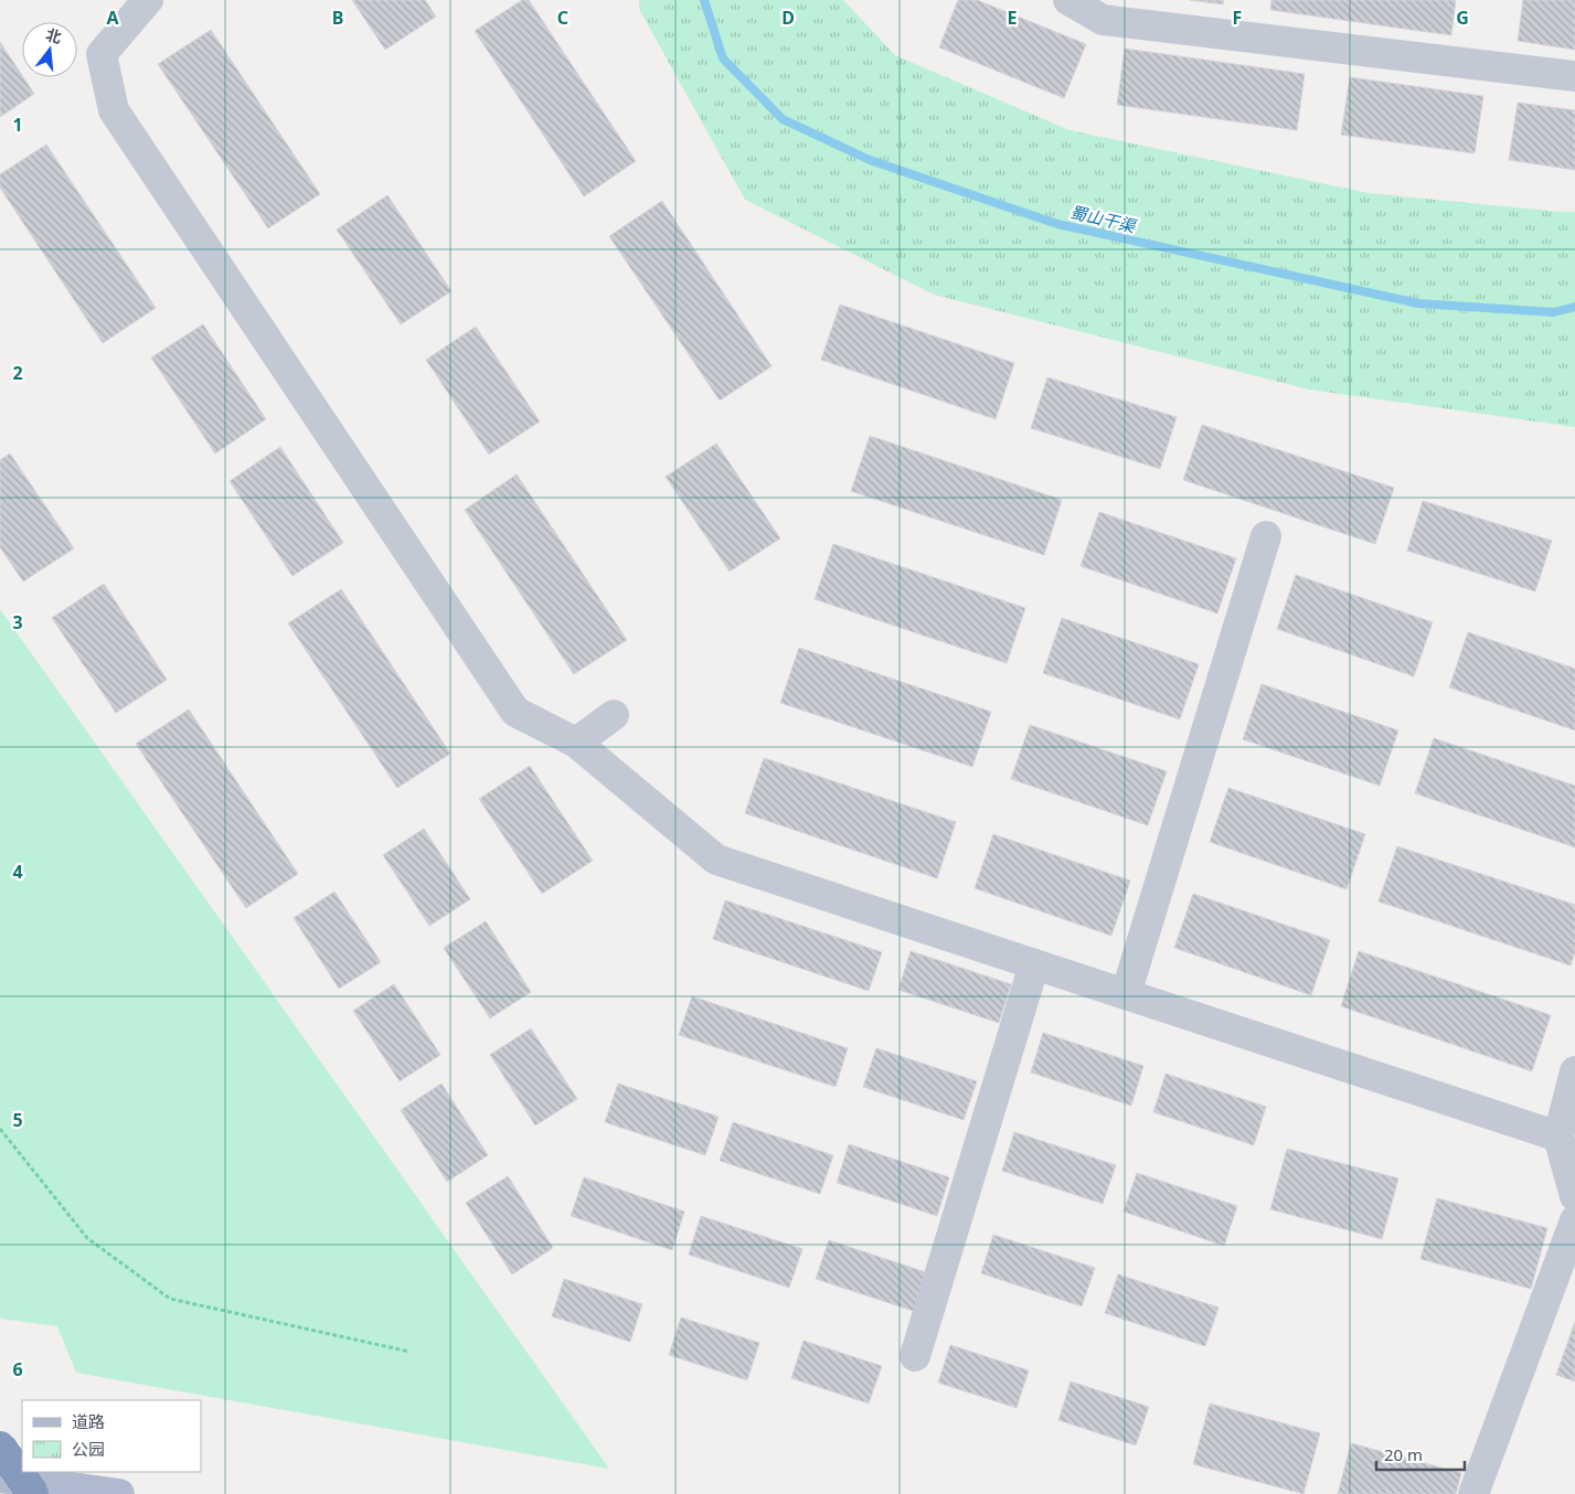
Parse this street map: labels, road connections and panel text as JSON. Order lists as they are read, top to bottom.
{
  "water": ["蜀山干渠"],
  "legend": ["道路", "公园"],
  "scale_bar": "20 m",
  "north": "top",
  "grid": {
    "columns": [
      "A",
      "B",
      "C",
      "D",
      "E",
      "F",
      "G"
    ],
    "rows": [
      "1",
      "2",
      "3",
      "4",
      "5",
      "6"
    ]
  }
}
